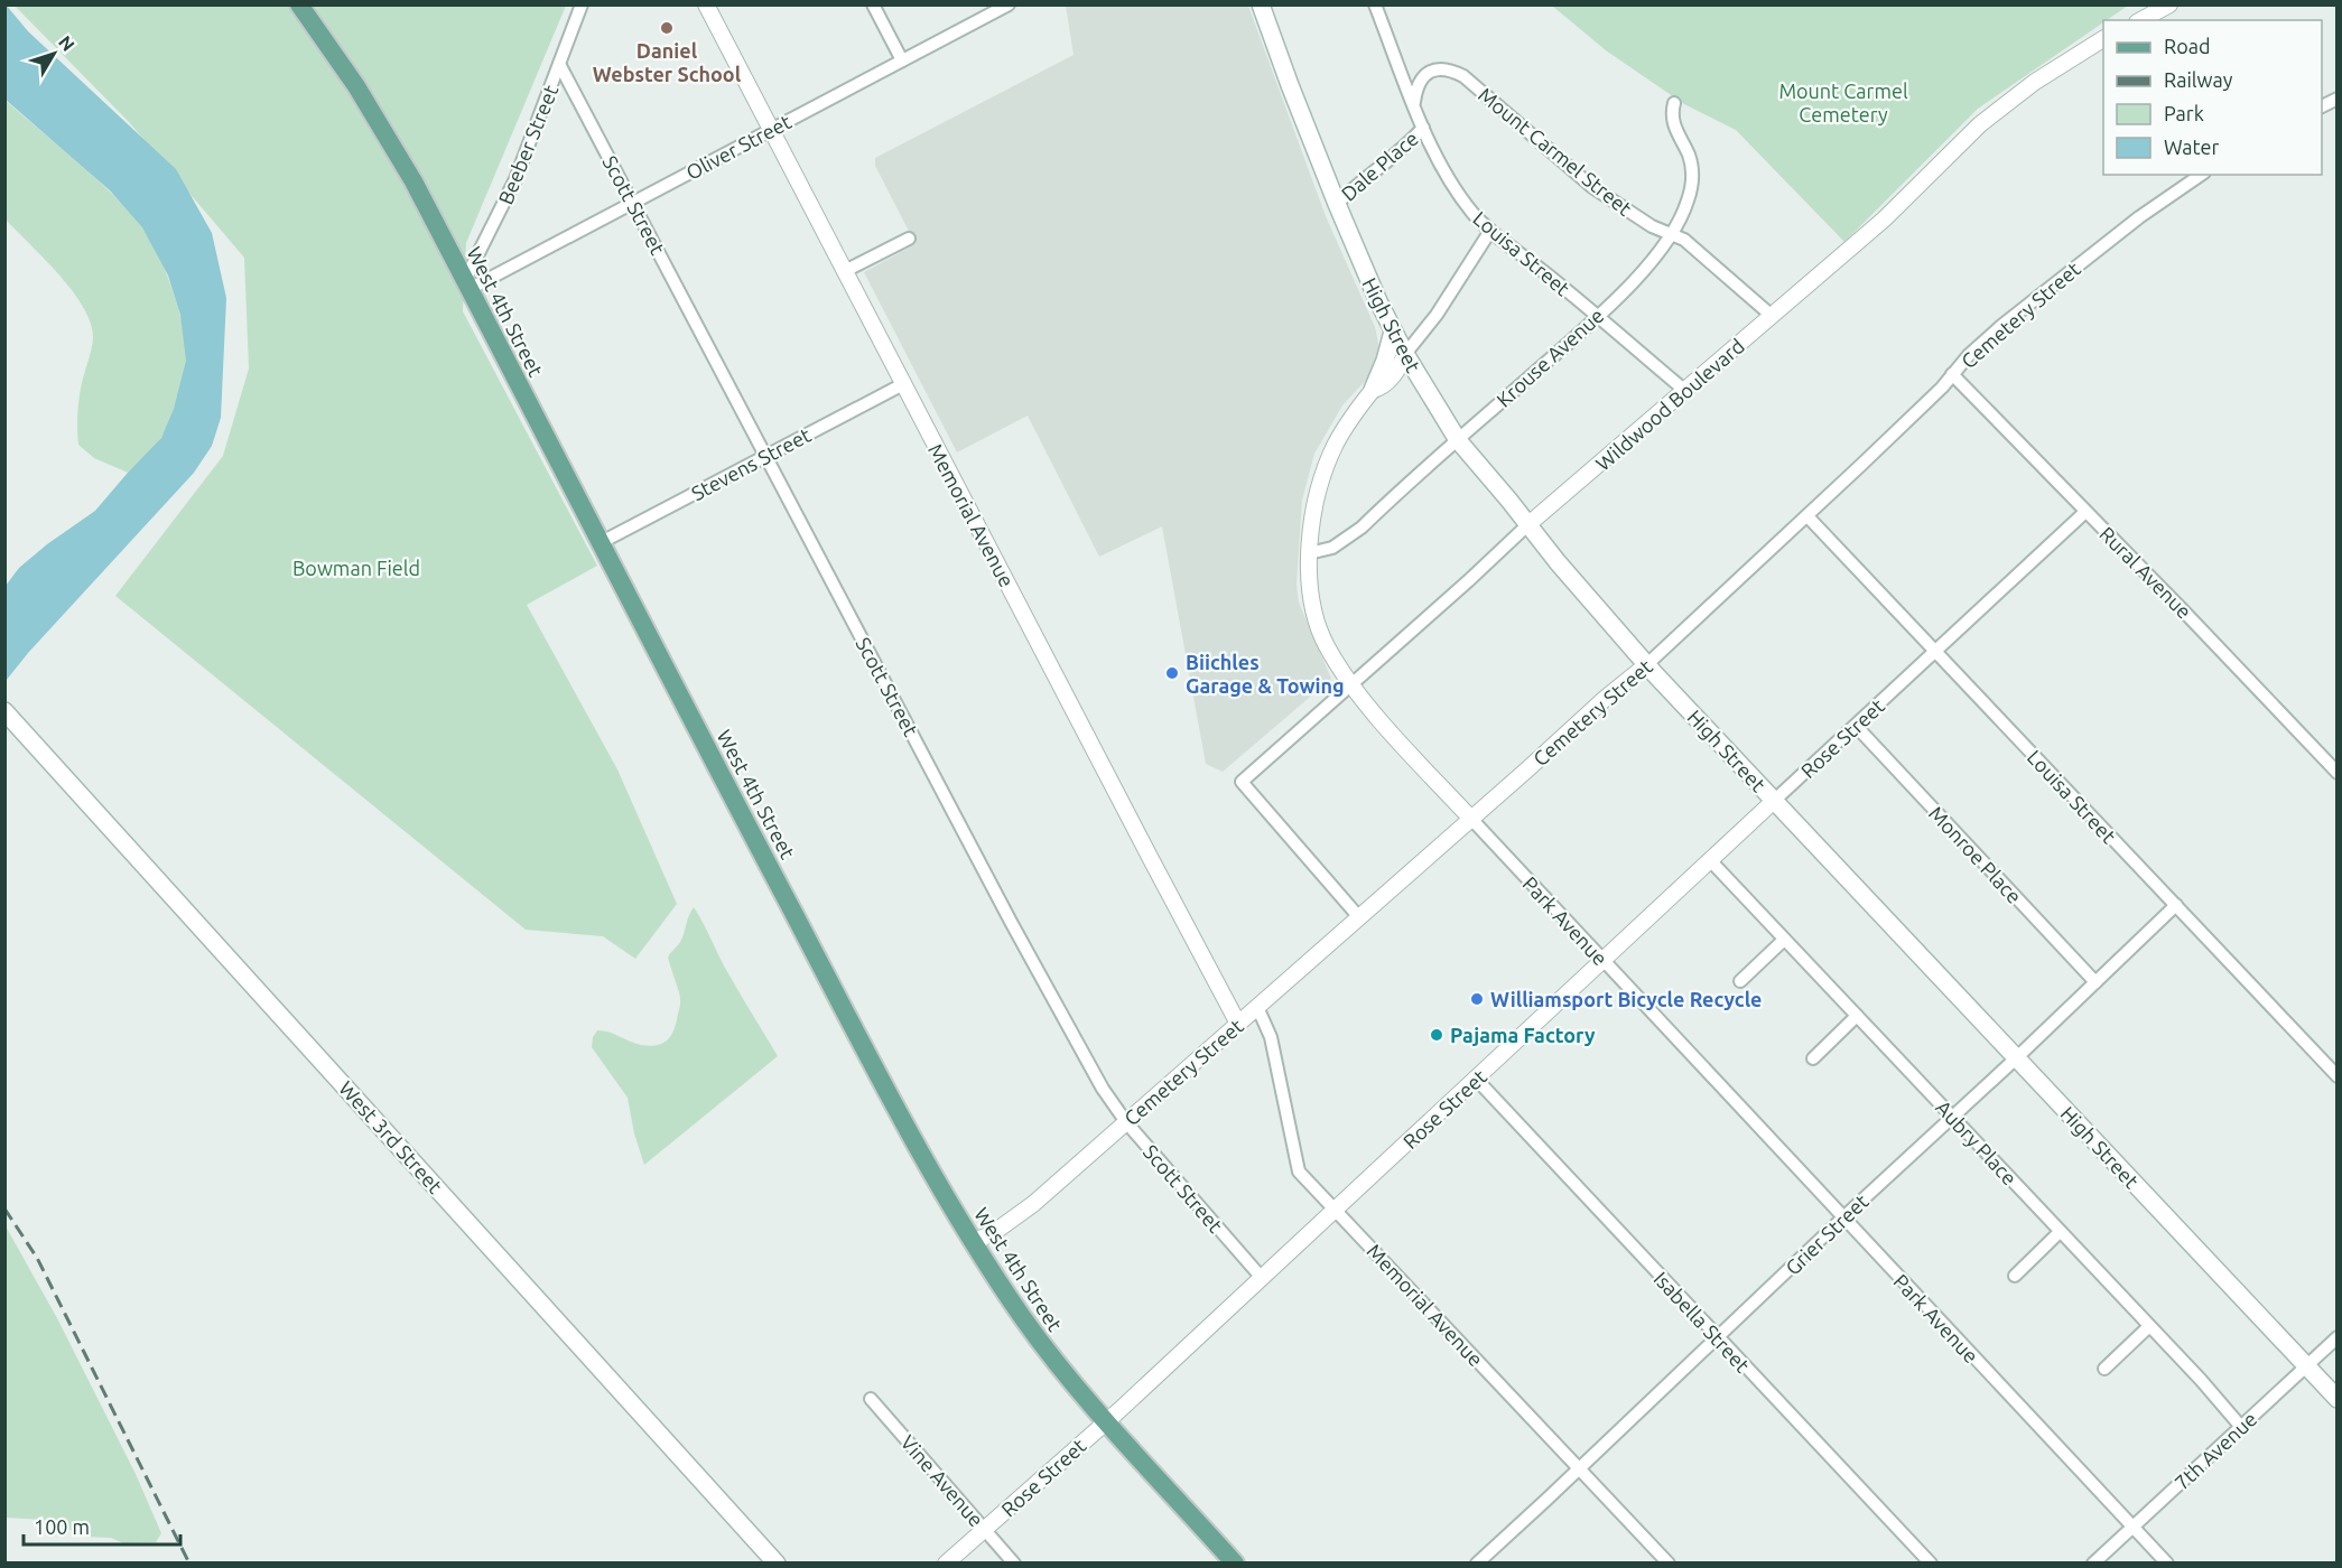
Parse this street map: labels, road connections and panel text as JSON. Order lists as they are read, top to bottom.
{
  "streets": {
    "main road": ["West 4th Street", "High Street", "West 3rd Street"],
    "street": [
      "Beeber Street",
      "Oliver Street",
      "Mount Carmel Street",
      "Dale Place",
      "Scott Street",
      "Louisa Street",
      "Cemetery Street",
      "Krouse Avenue",
      "Wildwood Boulevard",
      "Stevens Street",
      "Memorial Avenue",
      "Rural Avenue",
      "Rose Street",
      "Monroe Place",
      "Park Avenue",
      "Aubry Place",
      "Grier Street",
      "Isabella Street",
      "7th Avenue",
      "Vine Avenue"
    ]
  },
  "crossings": [
    ["Beeber Street", "Oliver Street"],
    ["Beeber Street", "Scott Street"],
    ["Beeber Street", "West 4th Street"],
    ["Oliver Street", "Scott Street"],
    ["Oliver Street", "West 4th Street"],
    ["Oliver Street", "Memorial Avenue"],
    ["Mount Carmel Street", "Louisa Street"],
    ["Mount Carmel Street", "Krouse Avenue"],
    ["Mount Carmel Street", "Wildwood Boulevard"],
    ["Dale Place", "Louisa Street"],
    ["Dale Place", "High Street"],
    ["Scott Street", "Cemetery Street"],
    ["Scott Street", "Stevens Street"],
    ["Scott Street", "Rose Street"],
    ["Louisa Street", "Cemetery Street"],
    ["Louisa Street", "Krouse Avenue"],
    ["Louisa Street", "Wildwood Boulevard"],
    ["Louisa Street", "Rose Street"],
    ["Louisa Street", "Park Avenue"],
    ["Louisa Street", "Grier Street"],
    ["West 4th Street", "Cemetery Street"],
    ["West 4th Street", "Stevens Street"],
    ["West 4th Street", "Rose Street"],
    ["Cemetery Street", "High Street"],
    ["Cemetery Street", "Wildwood Boulevard"],
    ["Cemetery Street", "Memorial Avenue"],
    ["Cemetery Street", "Rural Avenue"],
    ["Cemetery Street", "Park Avenue"],
    ["High Street", "Krouse Avenue"],
    ["High Street", "Wildwood Boulevard"],
    ["High Street", "Rose Street"],
    ["High Street", "Park Avenue"],
    ["High Street", "Grier Street"],
    ["High Street", "7th Avenue"],
    ["Krouse Avenue", "Park Avenue"],
    ["Wildwood Boulevard", "Park Avenue"],
    ["Stevens Street", "Memorial Avenue"],
    ["Memorial Avenue", "Rose Street"],
    ["Memorial Avenue", "Grier Street"],
    ["Rural Avenue", "Rose Street"],
    ["Rose Street", "Monroe Place"],
    ["Rose Street", "Park Avenue"],
    ["Rose Street", "Aubry Place"],
    ["Rose Street", "Isabella Street"],
    ["Rose Street", "Vine Avenue"],
    ["Monroe Place", "Grier Street"],
    ["Park Avenue", "Grier Street"],
    ["Park Avenue", "7th Avenue"],
    ["Aubry Place", "Grier Street"],
    ["Aubry Place", "7th Avenue"],
    ["Grier Street", "Isabella Street"]
  ],
  "parks": ["Mount Carmel Cemetery", "Bowman Field"],
  "places": [
    "Daniel Webster School",
    "Biichles Garage & Towing",
    "Williamsport Bicycle Recycle",
    "Pajama Factory"
  ],
  "legend": [
    "Road",
    "Railway",
    "Park",
    "Water"
  ],
  "scale_bar": "100 m",
  "north": "top right"
}
